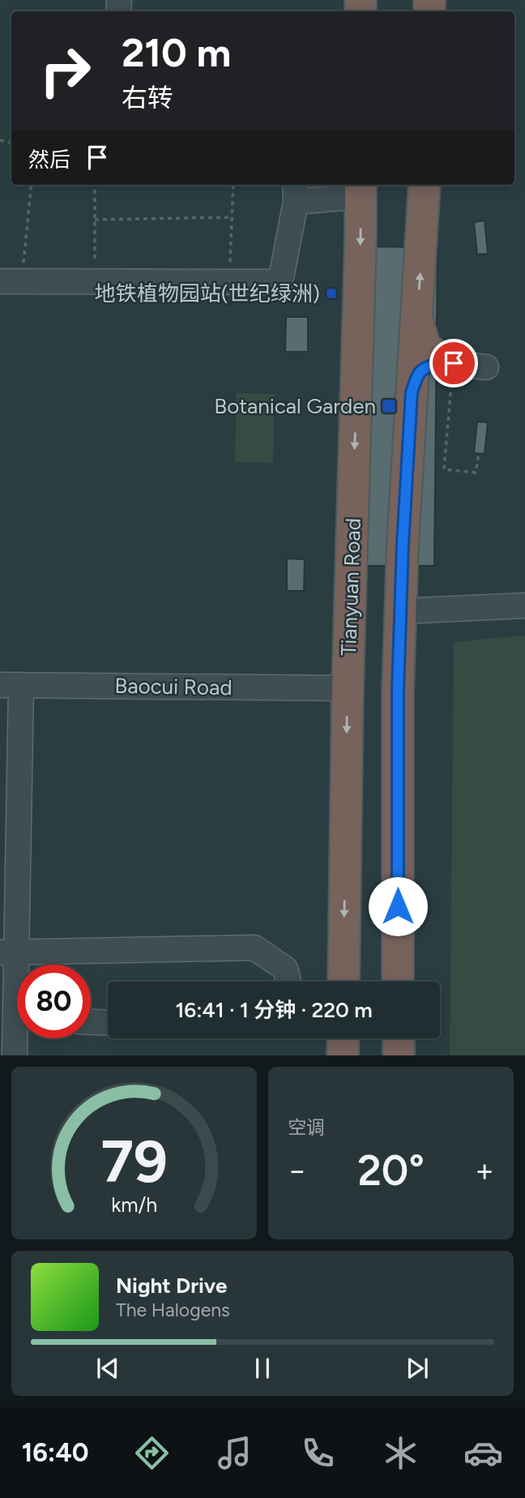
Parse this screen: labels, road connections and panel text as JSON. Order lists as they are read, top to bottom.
{
  "streets": {
    "highway": ["Tianyuan Road"],
    "street": ["Baocui Road"]
  },
  "crossings": [
    ["Tianyuan Road", "Baocui Road"]
  ],
  "places": {
    "transit": ["地铁植物园站(世纪绿洲)", "Botanical Garden"]
  },
  "page": {
    "turn": ["210 m", "右转"],
    "then": "然后",
    "limit": "80",
    "trip": "16:41 · 1 分钟 · 220 m",
    "tile": "空调",
    "heat": ["−", "20°", "+"],
    "song": ["Night Drive", "The Halogens"],
    "tabs": "16:40",
    "gauge": ["79", "km/h"]
  }
}
